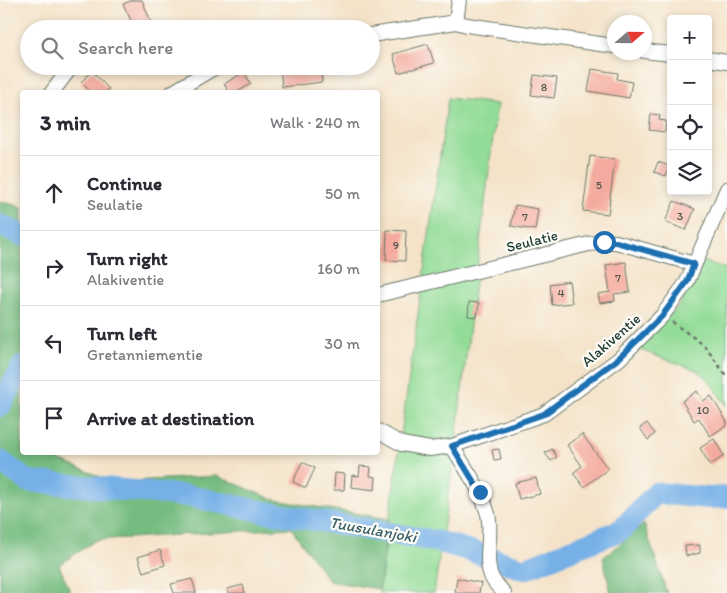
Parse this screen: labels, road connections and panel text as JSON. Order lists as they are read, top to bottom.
{
  "streets": {
    "street": ["Seulatie", "Alakiventie"]
  },
  "crossings": [
    ["Seulatie", "Alakiventie"]
  ],
  "water": ["Tuusulanjoki"],
  "house_numbers": [
    "8",
    "5",
    "3",
    "7",
    "9",
    "7",
    "4",
    "10"
  ],
  "north": "right",
  "page": {
    "map_buttons": ["+", "−"],
    "search": "Search here",
    "heading": ["3 min", "Walk · 240 m"],
    "list": [
      ["Continue", "Seulatie", "50 m"],
      ["Turn right", "Alakiventie", "160 m"],
      ["Turn left", "Gretanniementie", "30 m"],
      "Arrive at destination"
    ]
  }
}
